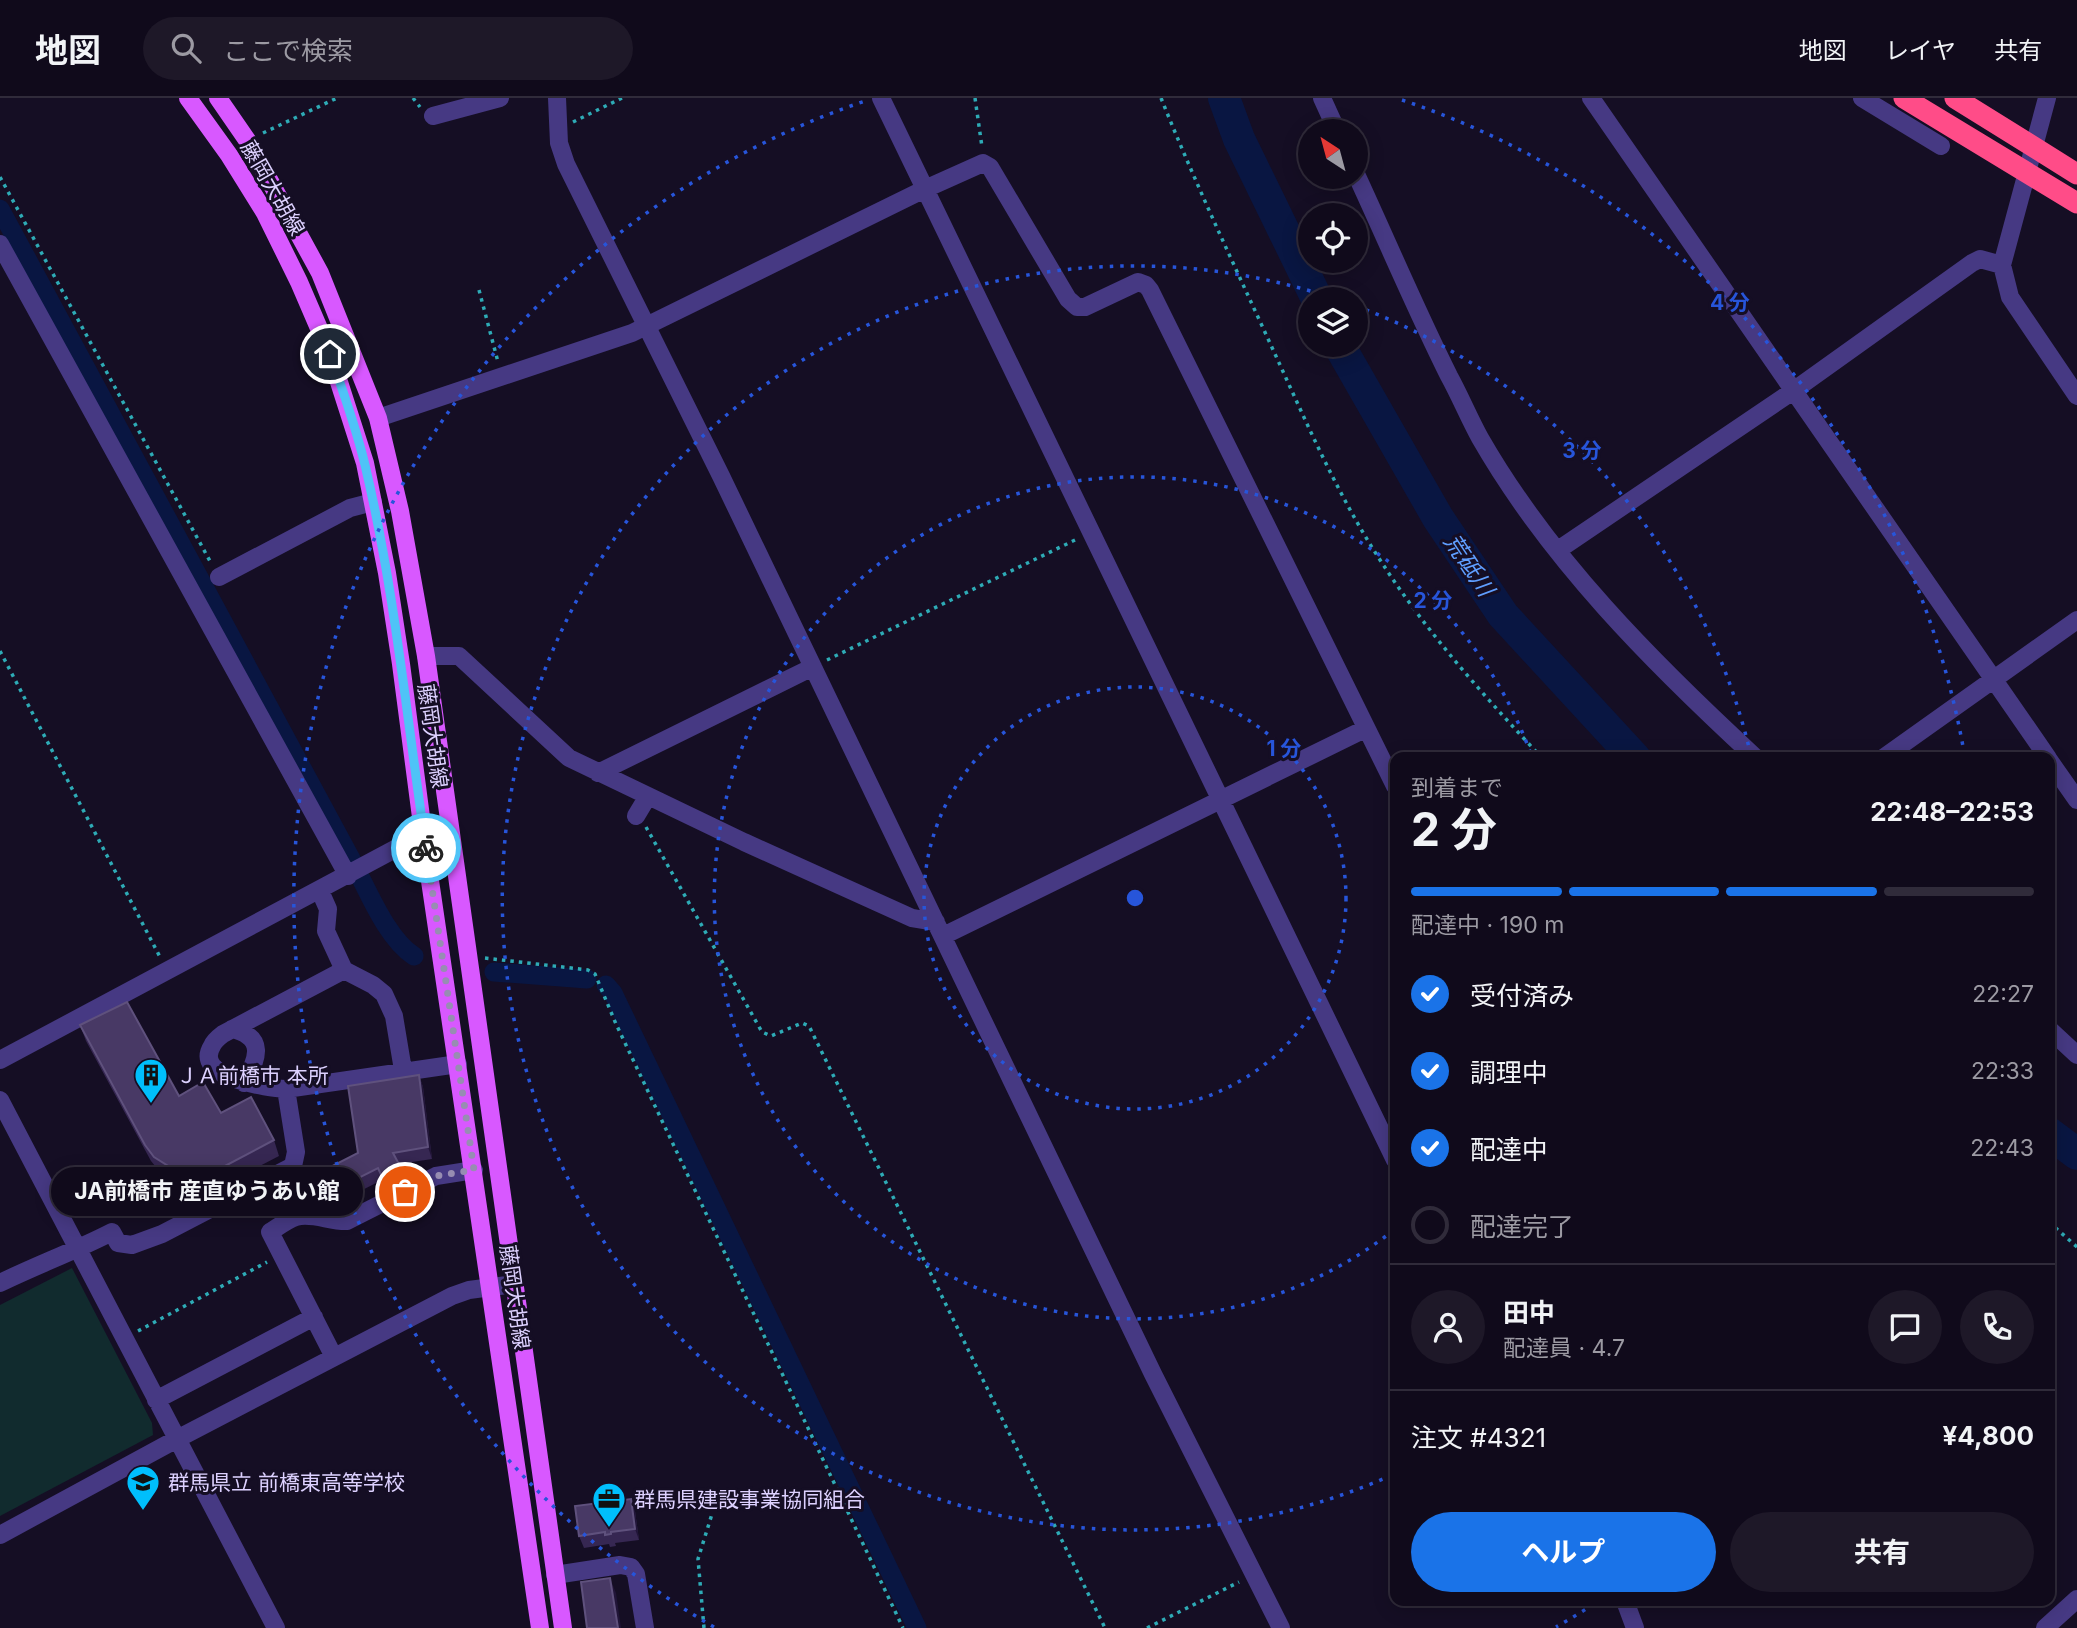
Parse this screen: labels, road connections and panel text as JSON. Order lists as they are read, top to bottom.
{
  "streets": {
    "main road": ["藤岡大胡線"]
  },
  "water": ["荒砥川"],
  "places": {
    "building": ["ＪＡ前橋市 本所"],
    "other": ["JA前橋市 産直ゆうあい館"],
    "school or university": ["群馬県立 前橋東高等学校"],
    "office": ["群馬県建設事業協同組合"]
  },
  "north": "top left",
  "page": {
    "header": "地図",
    "search": "ここで検索",
    "nav": ["地図", "レイヤ", "共有"],
    "heading": ["2 分", "到着まで", "22:48–22:53"],
    "panel": [
      "田中",
      "配達員 · 4.7",
      "注文 #4321",
      "¥4,800"
    ],
    "bar": "配達中 · 190 m",
    "list": [
      ["受付済み", "22:27"],
      ["調理中", "22:33"],
      ["配達中", "22:43"],
      "配達完了"
    ],
    "bubble": "JA前橋市 産直ゆうあい館",
    "buttons": ["ヘルプ", "共有"]
  },
  "rings": [
    "4 分",
    "3 分",
    "2 分",
    "1 分"
  ]
}
